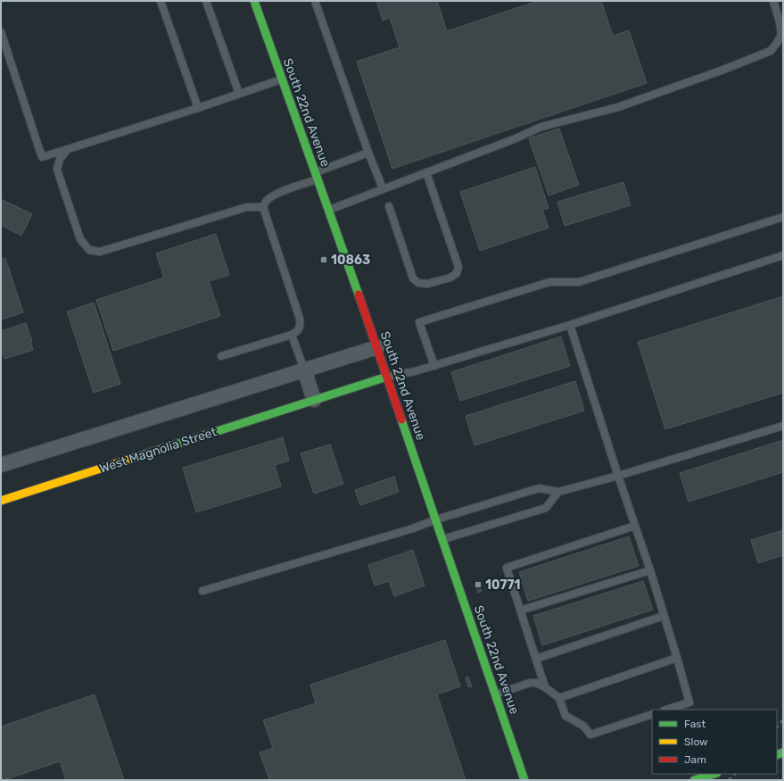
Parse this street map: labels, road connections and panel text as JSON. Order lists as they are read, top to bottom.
{
  "streets": {
    "street": ["South 22nd Avenue", "West Magnolia Street"]
  },
  "crossings": [
    ["South 22nd Avenue", "West Magnolia Street"]
  ],
  "places": {
    "transit": ["10863", "10771"]
  },
  "legend": ["Fast", "Slow", "Jam"]
}
